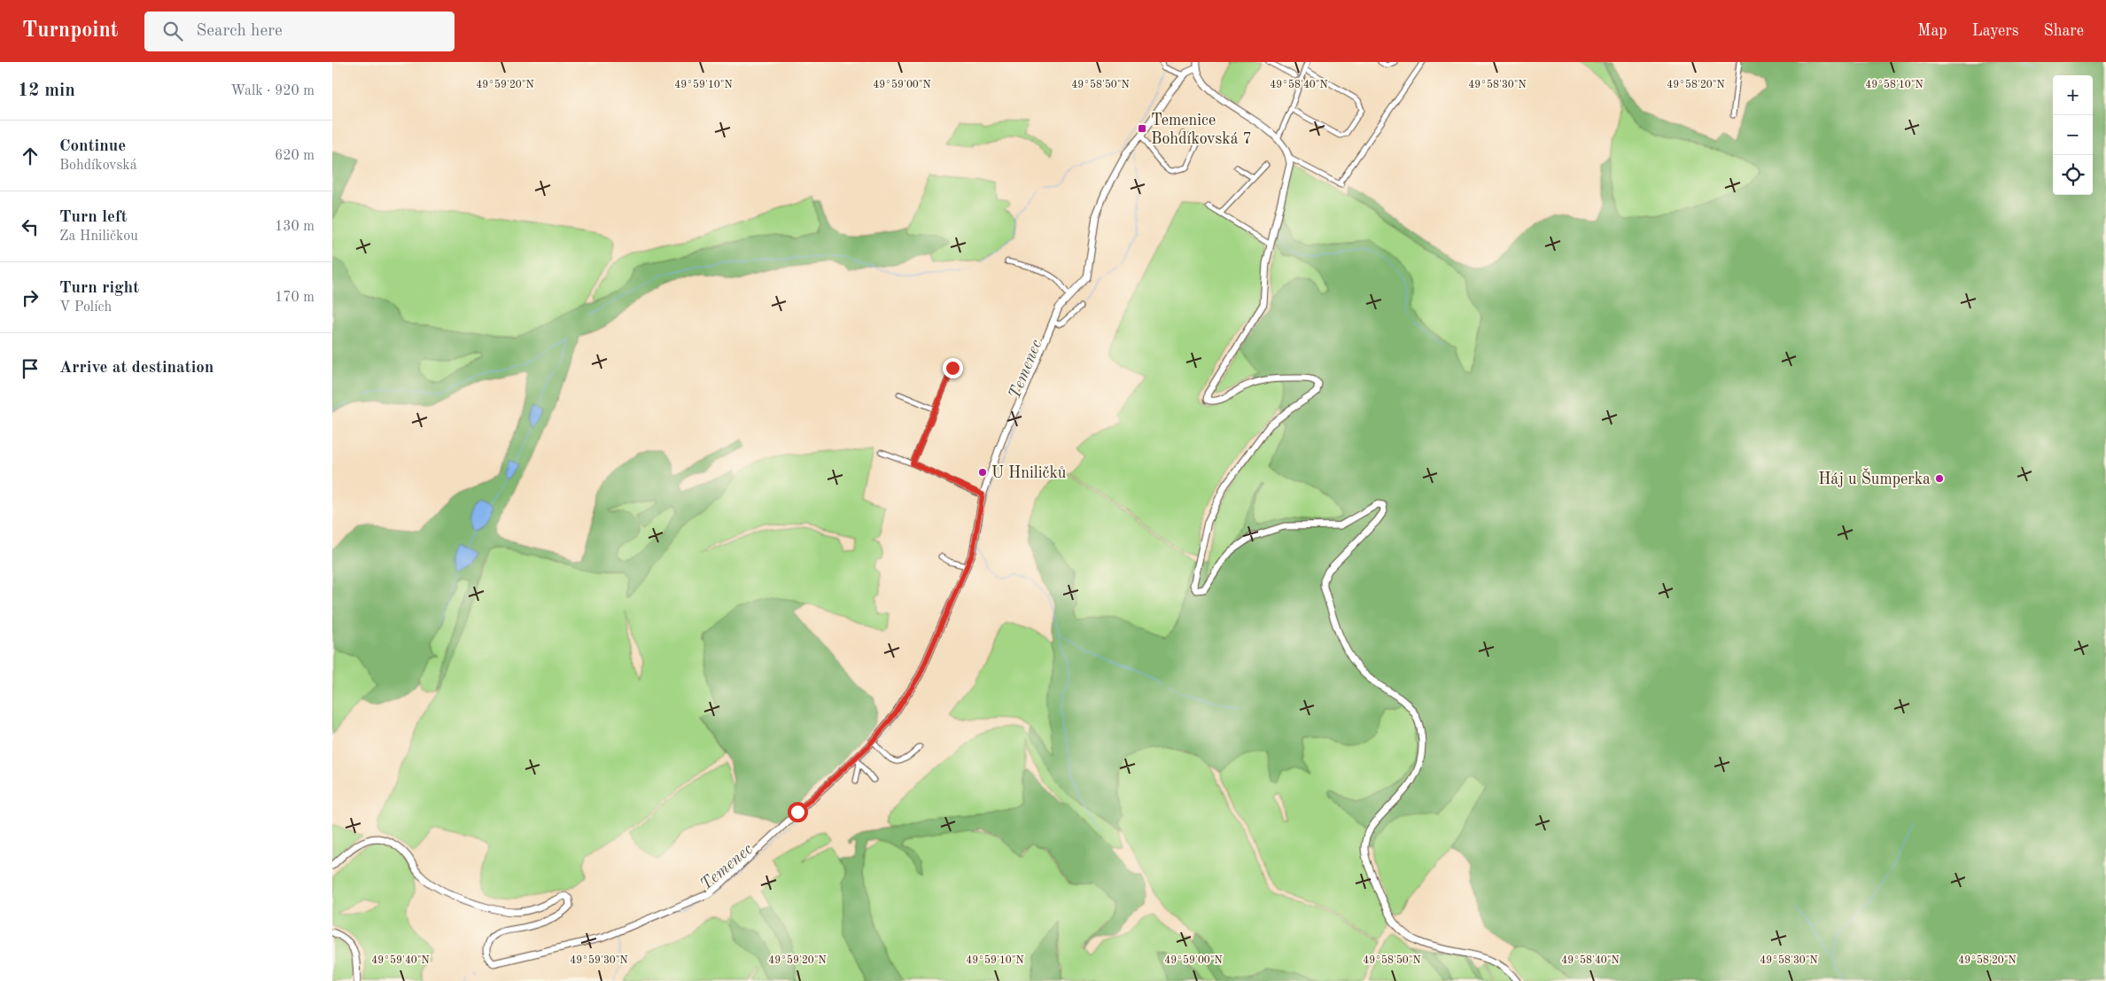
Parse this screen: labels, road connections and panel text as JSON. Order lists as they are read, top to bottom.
{
  "water": ["Temenec"],
  "places": {
    "transit": ["Temenice Bohdíkovská 7"],
    "other": ["U Hniličků", "Háj u Šumperka"]
  },
  "page": {
    "header": "Turnpoint",
    "search": "Search here",
    "nav": ["Map", "Layers", "Share"],
    "heading": ["12 min", "Walk · 920 m"],
    "map_buttons": ["+", "−"],
    "list": [
      ["Continue", "Bohdíkovská", "620 m"],
      ["Turn left", "Za Hniličkou", "130 m"],
      ["Turn right", "V Polích", "170 m"],
      "Arrive at destination"
    ]
  },
  "coordinates": [
    "49°59'20\"N",
    "49°59'10\"N",
    "49°59'00\"N",
    "49°58'50\"N",
    "49°58'40\"N",
    "49°58'30\"N",
    "49°58'20\"N",
    "49°58'10\"N",
    "49°59'40\"N",
    "49°59'30\"N"
  ]
}
